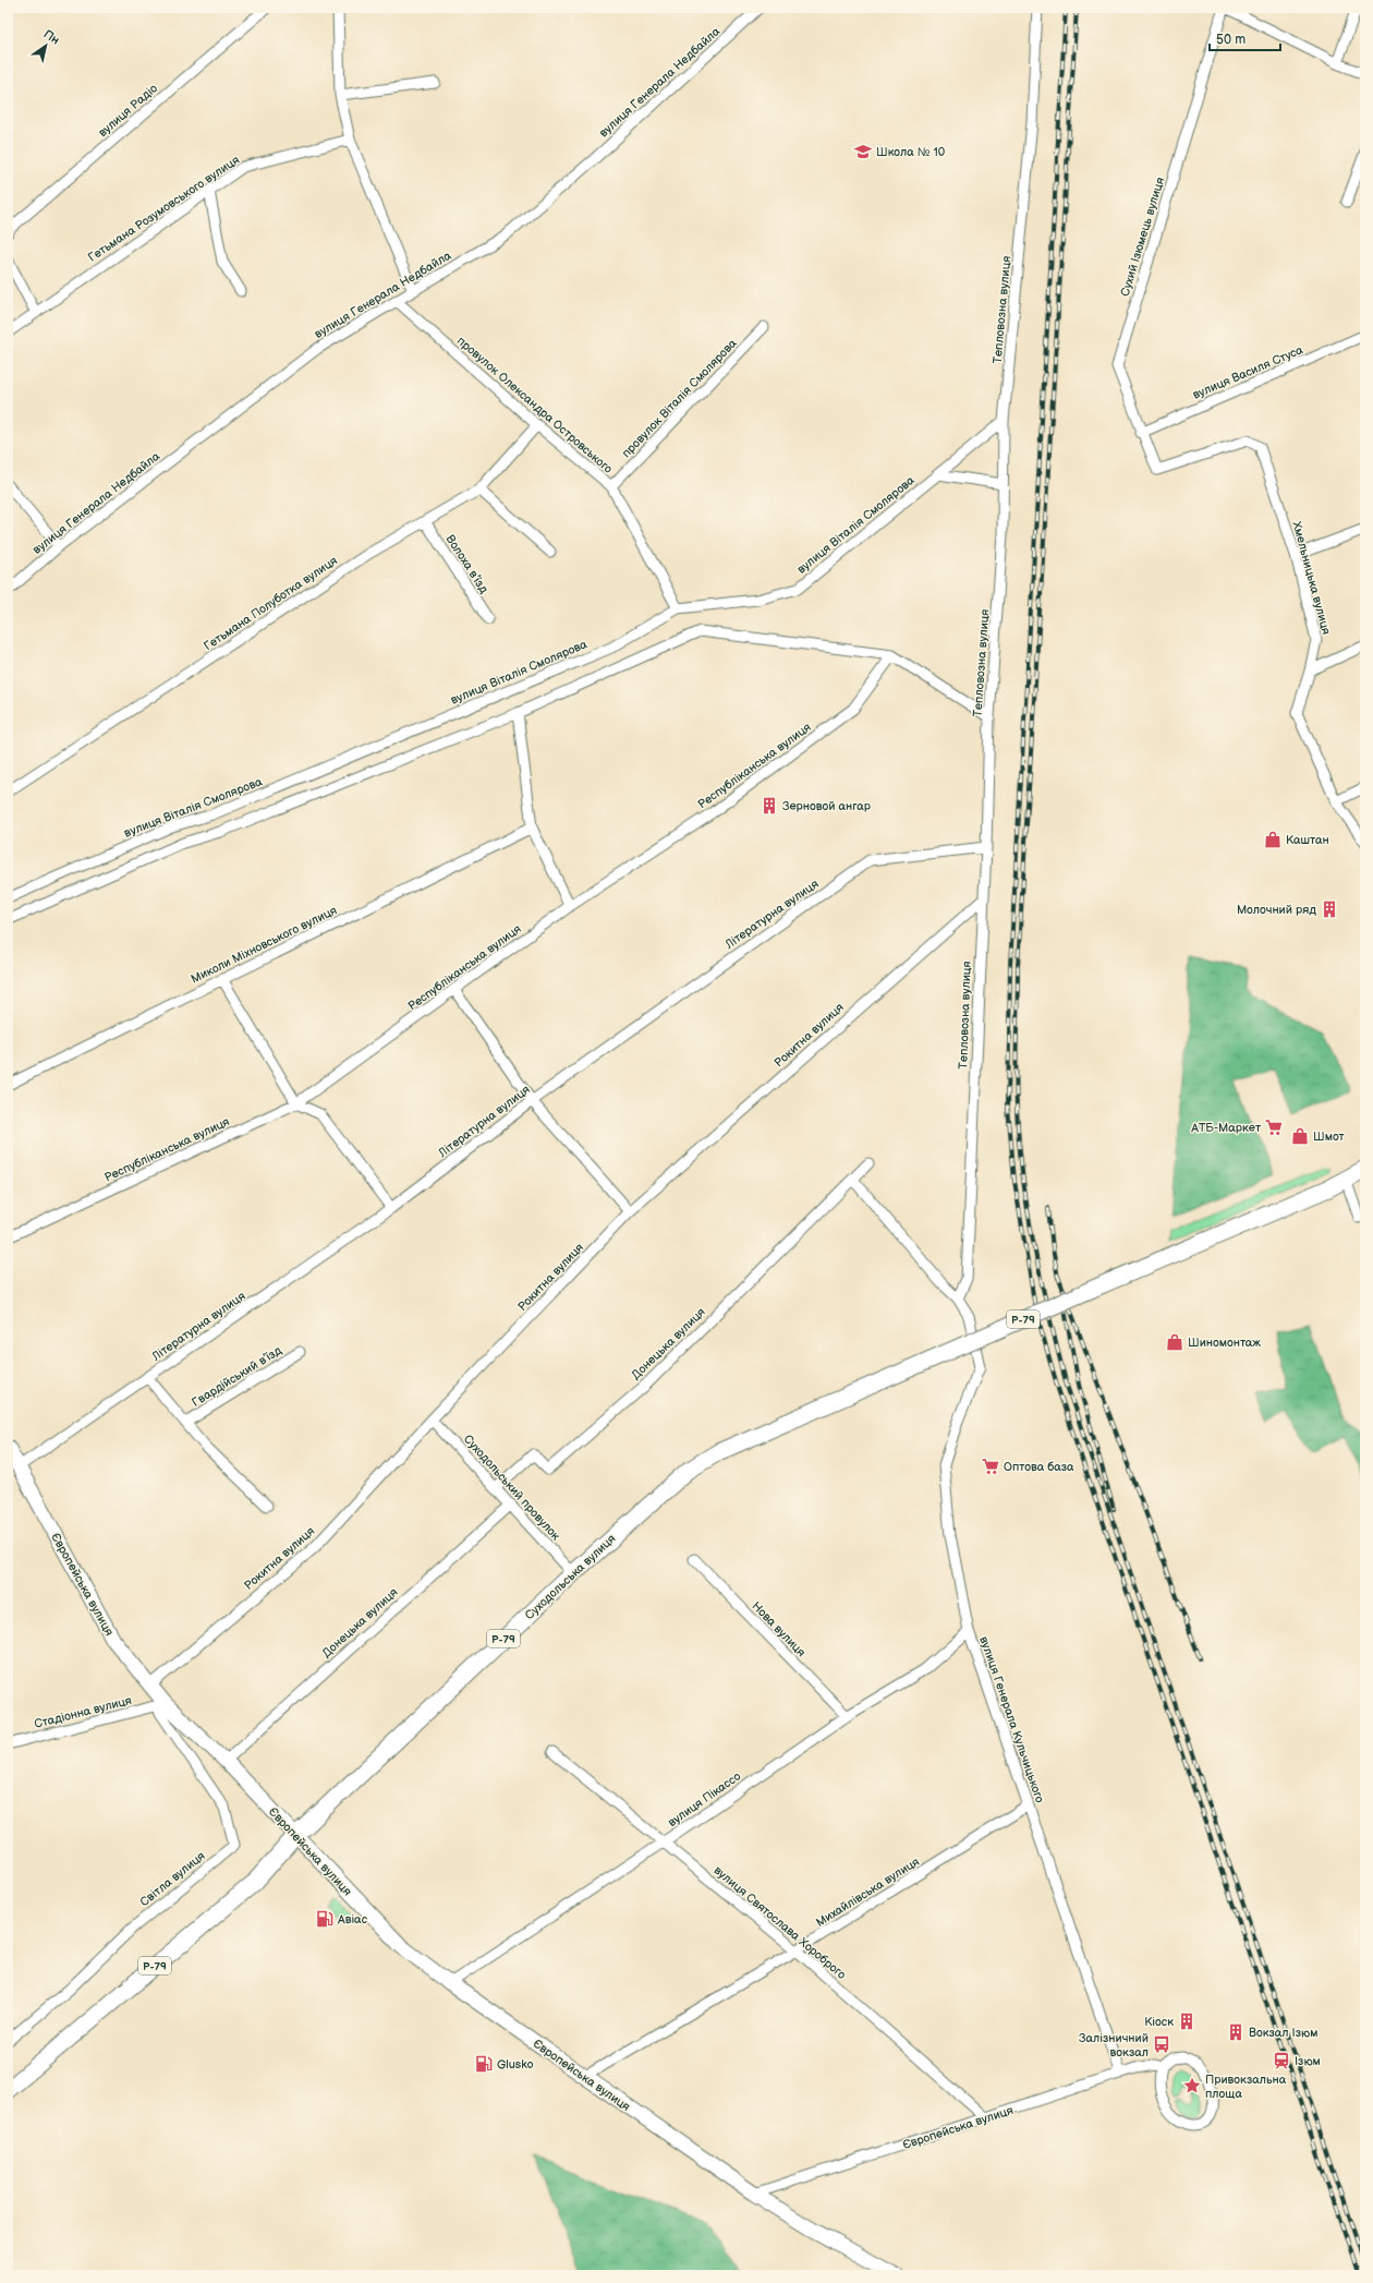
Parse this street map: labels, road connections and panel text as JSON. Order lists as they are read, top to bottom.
{
  "streets": {
    "main road": ["Р-79", "Суходольська вулиця"],
    "street": [
      "вулиця Генерала Недбайла",
      "вулиця Радіо",
      "Гетьмана Розумовського вулиця",
      "Сухий Ізюмець вулиця",
      "Тепловозна вулиця",
      "вулиця Василя Стуса",
      "провулок Віталія Смолярова",
      "провулок Олександра Островського",
      "вулиця Віталія Смолярова",
      "Волоха в’їзд",
      "Хмельницька вулиця",
      "Гетьмана Полуботка вулиця",
      "Республіканська вулиця",
      "Літературна вулиця",
      "Миколи Міхновського вулиця",
      "Рокитна вулиця",
      "Донецька вулиця",
      "Гвардійський в’їзд",
      "Суходольський провулок",
      "Європейська вулиця",
      "Нова вулиця",
      "Стадіонна вулиця",
      "вулиця Генерала Кульчицького",
      "вулиця Пікассо",
      "Світла вулиця",
      "Михайлівська вулиця",
      "вулиця Святослава Хороброго"
    ]
  },
  "crossings": [
    ["вулиця Генерала Недбайла", "провулок Олександра Островського"],
    ["Сухий Ізюмець вулиця", "вулиця Василя Стуса"],
    ["Сухий Ізюмець вулиця", "Хмельницька вулиця"],
    ["Тепловозна вулиця", "вулиця Віталія Смолярова"],
    ["Тепловозна вулиця", "Літературна вулиця"],
    ["Тепловозна вулиця", "Рокитна вулиця"],
    ["Тепловозна вулиця", "вулиця Генерала Кульчицького"],
    ["провулок Віталія Смолярова", "провулок Олександра Островського"],
    ["провулок Олександра Островського", "вулиця Віталія Смолярова"],
    ["провулок Олександра Островського", "Гетьмана Полуботка вулиця"],
    ["Волоха в’їзд", "Гетьмана Полуботка вулиця"],
    ["Літературна вулиця", "Гвардійський в’їзд"],
    ["Літературна вулиця", "Європейська вулиця"],
    ["Рокитна вулиця", "Суходольський провулок"],
    ["Рокитна вулиця", "Європейська вулиця"],
    ["Р-79", "Суходольська вулиця"],
    ["Р-79", "Європейська вулиця"],
    ["Донецька вулиця", "Суходольський провулок"],
    ["Донецька вулиця", "Європейська вулиця"],
    ["Суходольський провулок", "Суходольська вулиця"],
    ["Суходольська вулиця", "Європейська вулиця"],
    ["Європейська вулиця", "Стадіонна вулиця"],
    ["Європейська вулиця", "вулиця Генерала Кульчицького"],
    ["Європейська вулиця", "вулиця Пікассо"],
    ["Європейська вулиця", "Світла вулиця"],
    ["Європейська вулиця", "Михайлівська вулиця"],
    ["Європейська вулиця", "вулиця Святослава Хороброго"],
    ["Нова вулиця", "вулиця Пікассо"],
    ["Стадіонна вулиця", "Світла вулиця"],
    ["вулиця Генерала Кульчицького", "вулиця Пікассо"],
    ["вулиця Генерала Кульчицького", "Михайлівська вулиця"],
    ["вулиця Пікассо", "вулиця Святослава Хороброго"],
    ["Михайлівська вулиця", "вулиця Святослава Хороброго"]
  ],
  "places": {
    "school or university": ["Школа № 10"],
    "building": [
      "Зерновой ангар",
      "Молочний ряд",
      "Кіоск",
      "Вокзал Ізюм"
    ],
    "shop": ["Каштан", "Шмот", "Шиномонтаж"],
    "supermarket": ["АТБ-Маркет", "Оптова база"],
    "fuel station": ["Авіас", "Glusko"],
    "bus stop": ["Залізничний вокзал"],
    "station": ["Ізюм"],
    "place": ["Привокзальна площа"]
  },
  "scale_bar": "50 m",
  "north": "top right"
}
